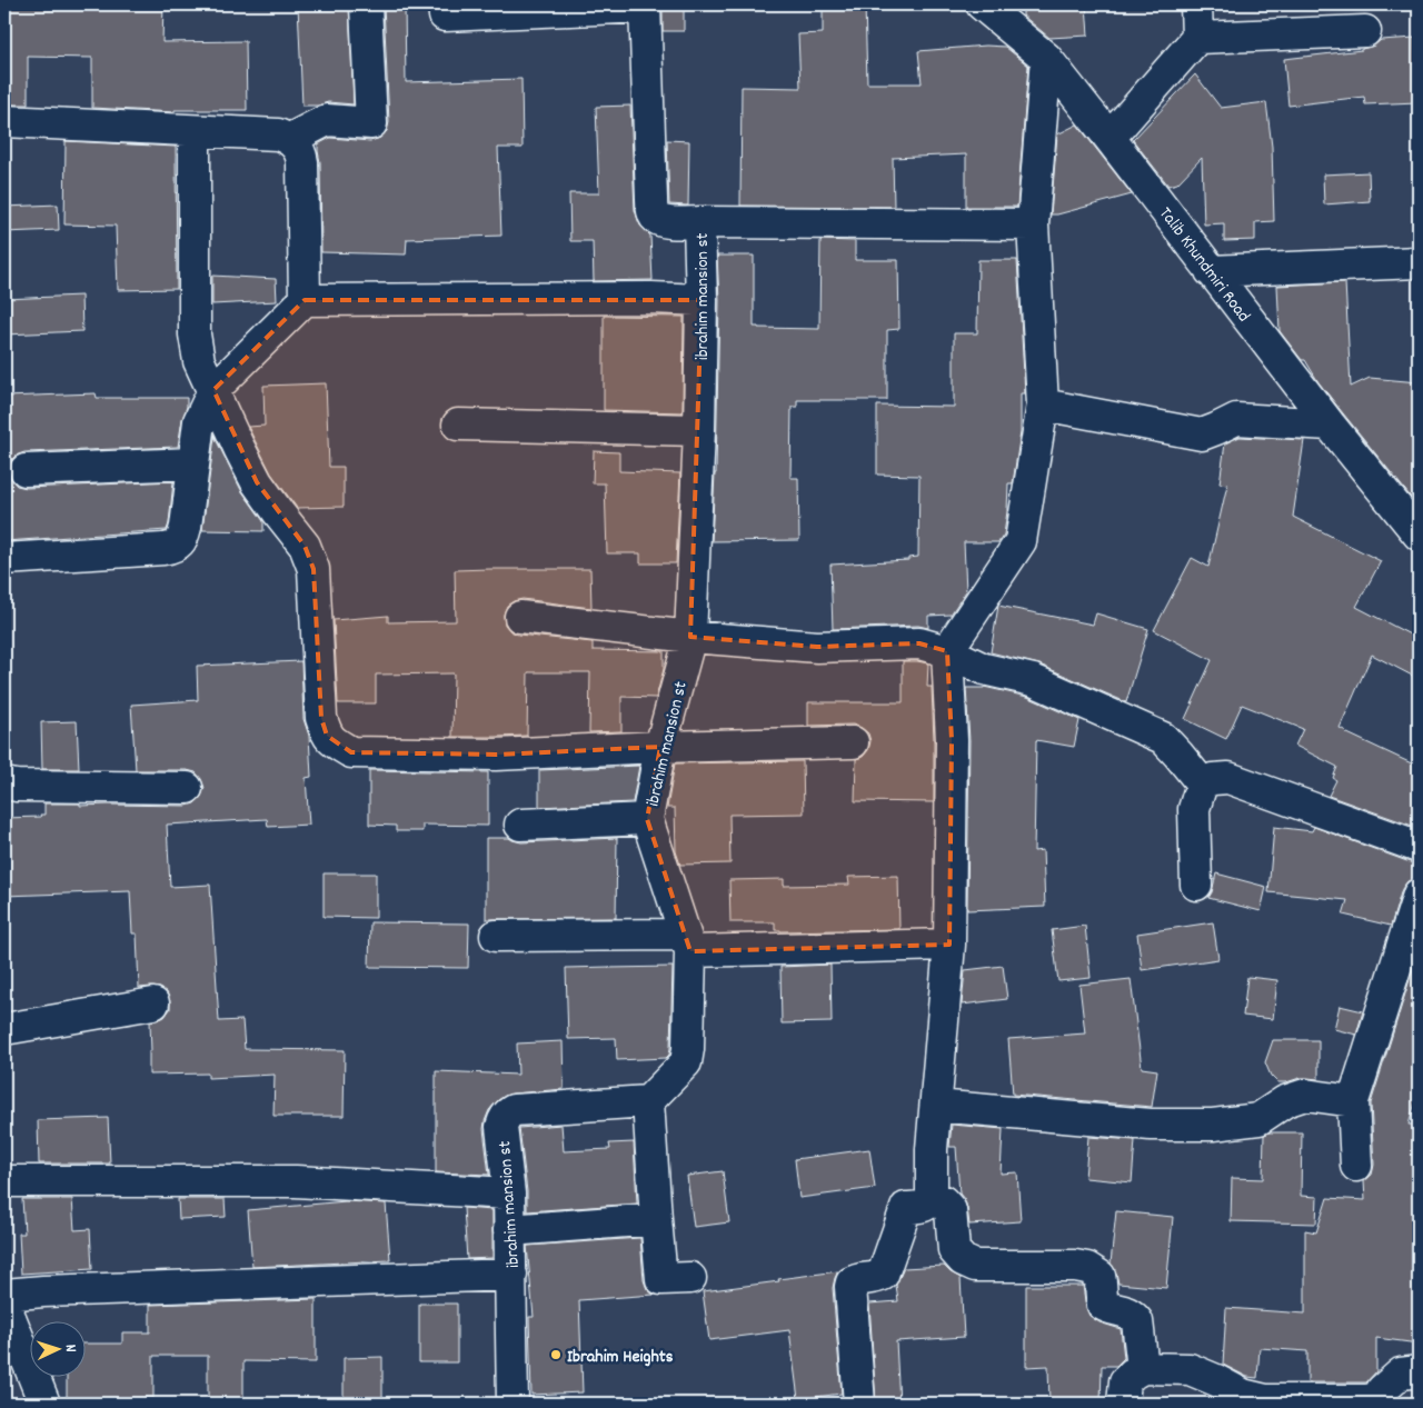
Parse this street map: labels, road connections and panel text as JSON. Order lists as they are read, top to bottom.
{
  "streets": {
    "street": ["Talib Khundmiri Road", "ibrahim mansion st"]
  },
  "places": ["Ibrahim Heights"],
  "north": "right"
}
